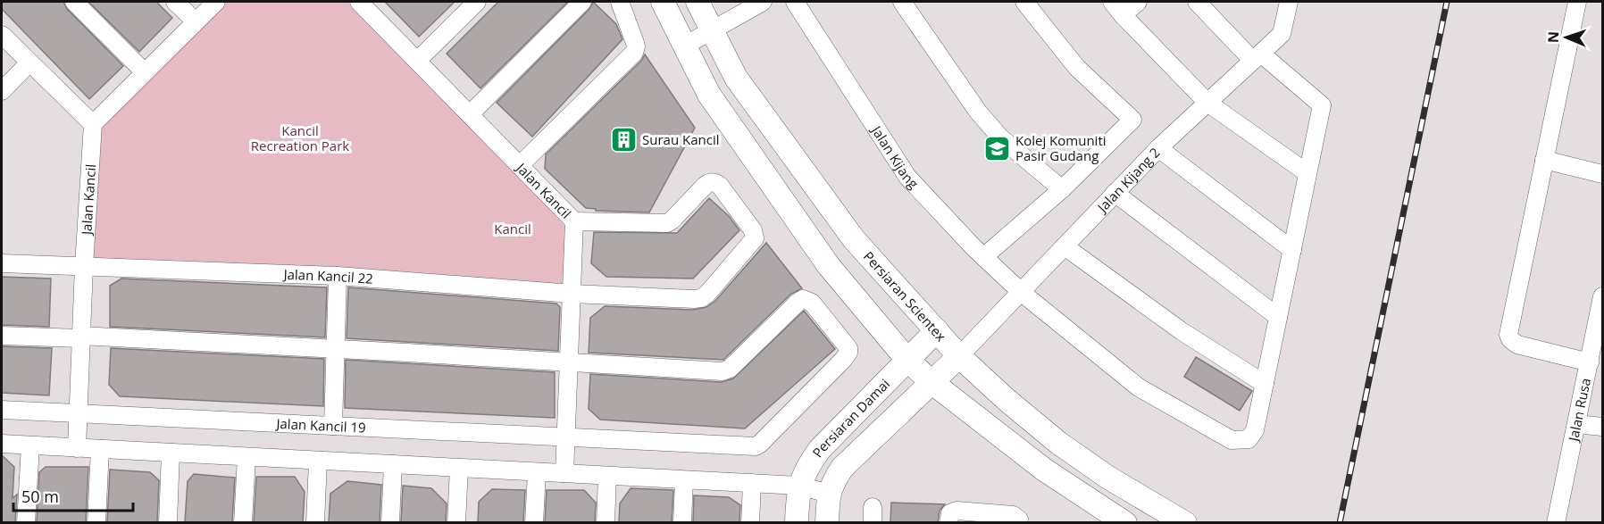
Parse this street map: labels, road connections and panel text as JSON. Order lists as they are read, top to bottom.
{
  "streets": {
    "main road": ["Persiaran Scientex", "Persiaran Damai"],
    "street": [
      "Jalan Kijang",
      "Jalan Kijang 2",
      "Jalan Kancil",
      "Jalan Kancil 22",
      "Jalan Rusa",
      "Jalan Kancil 19"
    ]
  },
  "crossings": [
    ["Jalan Kijang", "Jalan Kijang 2"],
    ["Jalan Kijang 2", "Persiaran Scientex"],
    ["Jalan Kijang 2", "Persiaran Damai"],
    ["Jalan Kancil", "Jalan Kancil 22"],
    ["Jalan Kancil", "Jalan Kancil 19"],
    ["Persiaran Scientex", "Persiaran Damai"]
  ],
  "parks": ["Kancil Recreation Park", "Kancil"],
  "places": {
    "building": ["Surau Kancil"],
    "school or university": ["Kolej Komuniti Pasir Gudang"]
  },
  "scale_bar": "50 m",
  "north": "left"
}
